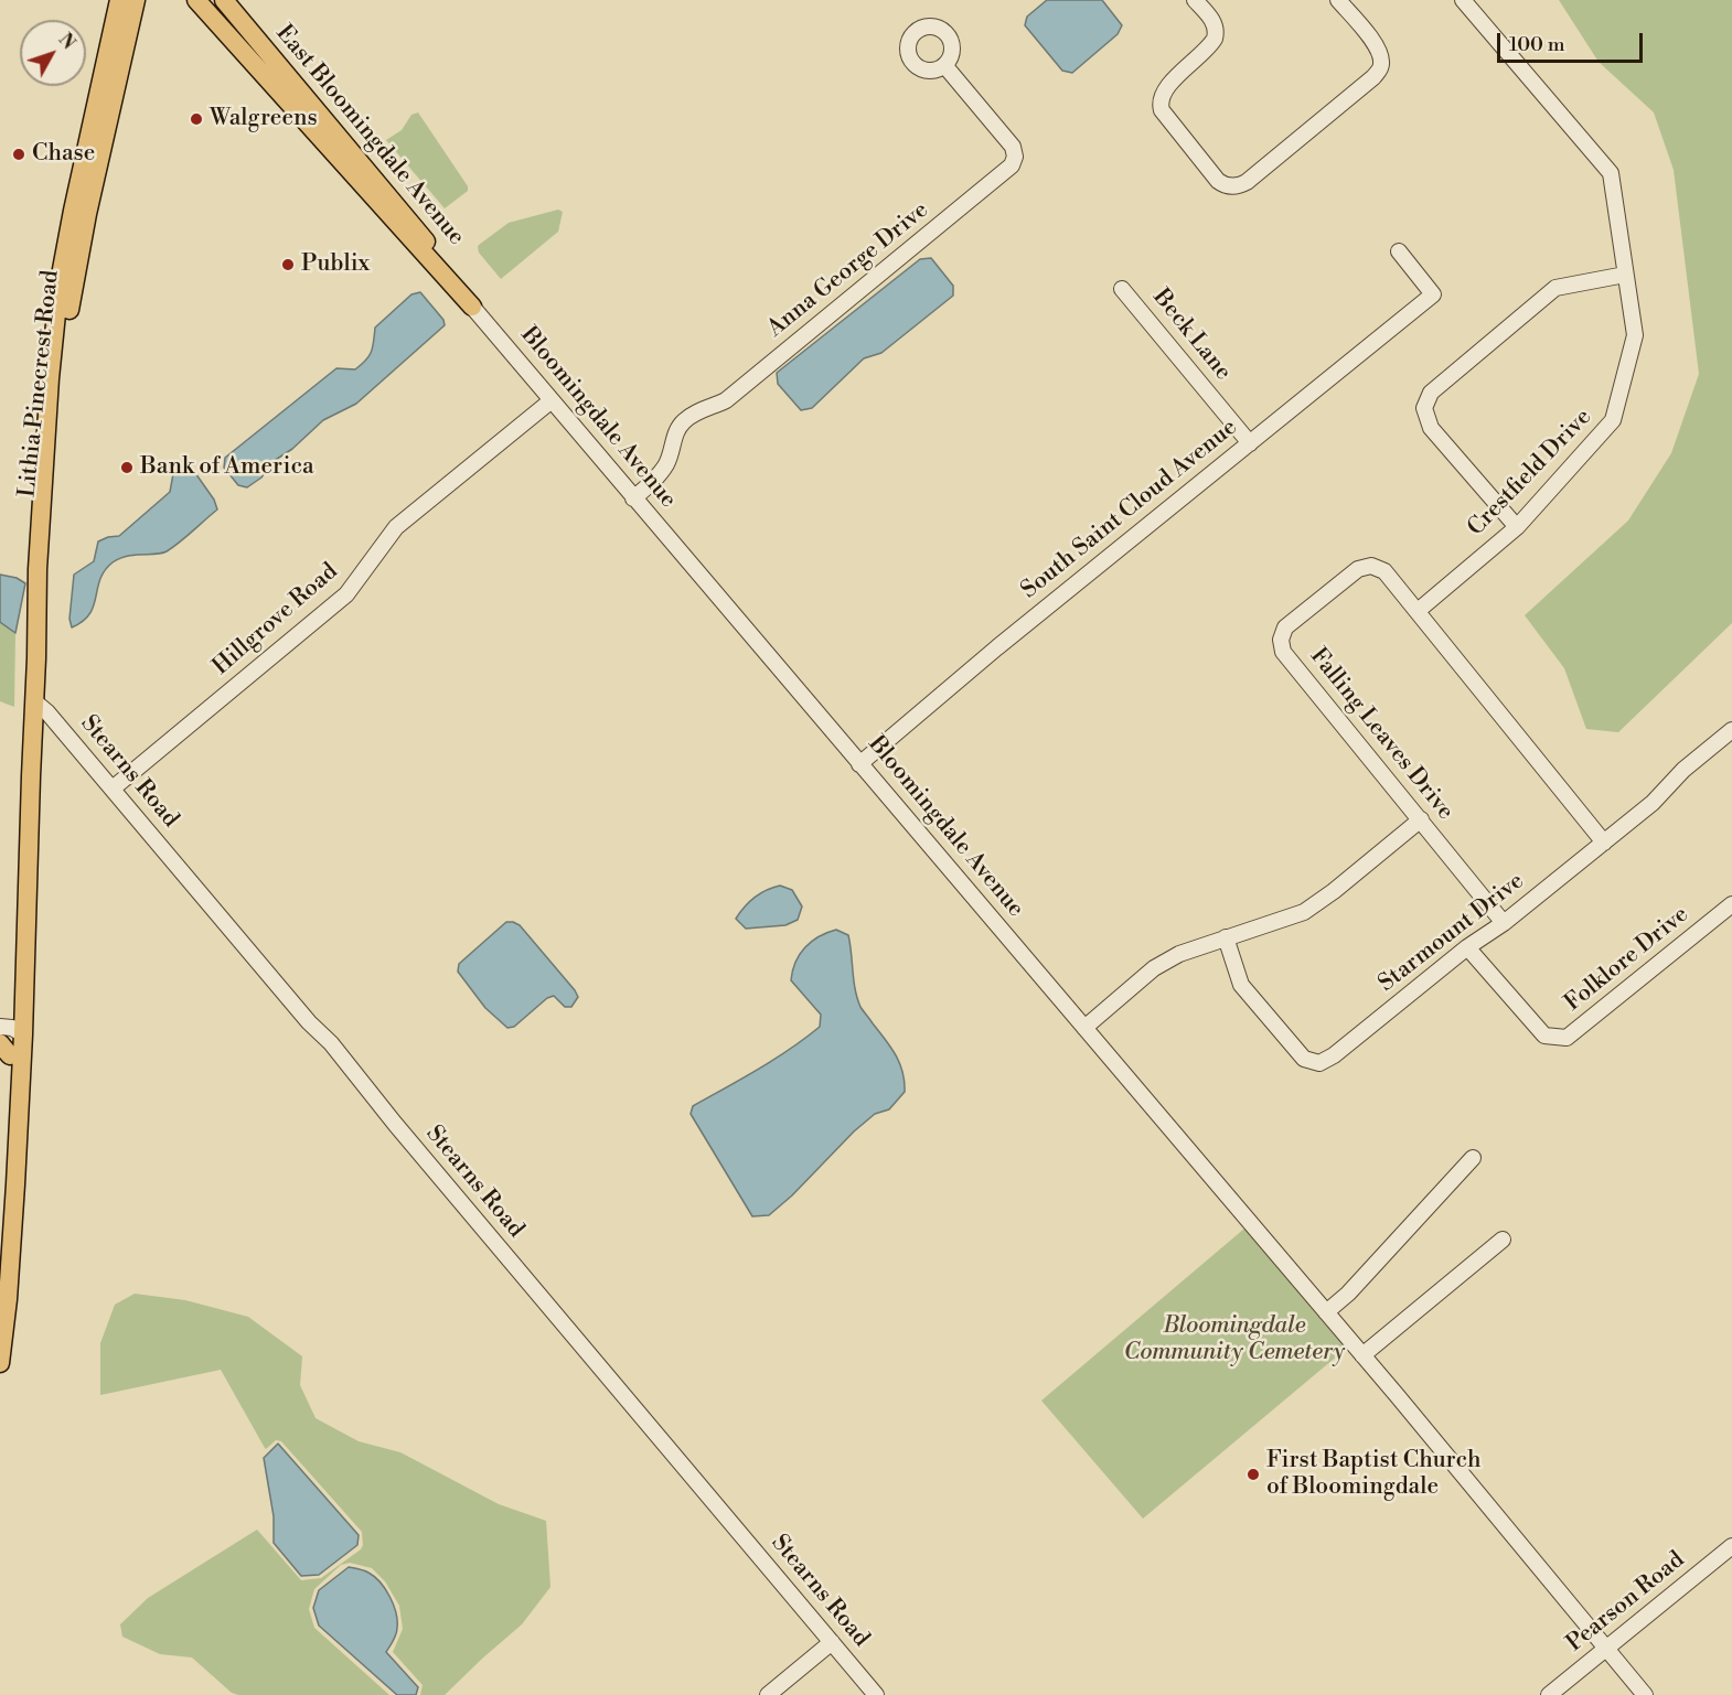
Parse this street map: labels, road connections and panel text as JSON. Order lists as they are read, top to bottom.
{
  "streets": {
    "main road": ["East Bloomingdale Avenue", "Lithia Pinecrest Road", "Bloomingdale Avenue"],
    "street": [
      "Anna George Drive",
      "Beck Lane",
      "Crestfield Drive",
      "South Saint Cloud Avenue",
      "Hillgrove Road",
      "Falling Leaves Drive",
      "Stearns Road",
      "Starmount Drive",
      "Folklore Drive",
      "Pearson Road"
    ]
  },
  "crossings": [
    ["East Bloomingdale Avenue", "Bloomingdale Avenue"],
    ["Anna George Drive", "Bloomingdale Avenue"],
    ["Beck Lane", "South Saint Cloud Avenue"],
    ["Lithia Pinecrest Road", "Stearns Road"],
    ["Bloomingdale Avenue", "South Saint Cloud Avenue"],
    ["Bloomingdale Avenue", "Hillgrove Road"],
    ["Bloomingdale Avenue", "Pearson Road"],
    ["Crestfield Drive", "Falling Leaves Drive"],
    ["Hillgrove Road", "Stearns Road"],
    ["Falling Leaves Drive", "Starmount Drive"],
    ["Starmount Drive", "Folklore Drive"]
  ],
  "parks": ["Bloomingdale Community Cemetery"],
  "places": [
    "Walgreens",
    "Chase",
    "Publix",
    "Bank of America",
    "First Baptist Church of Bloomingdale"
  ],
  "scale_bar": "100 m",
  "north": "top right"
}
